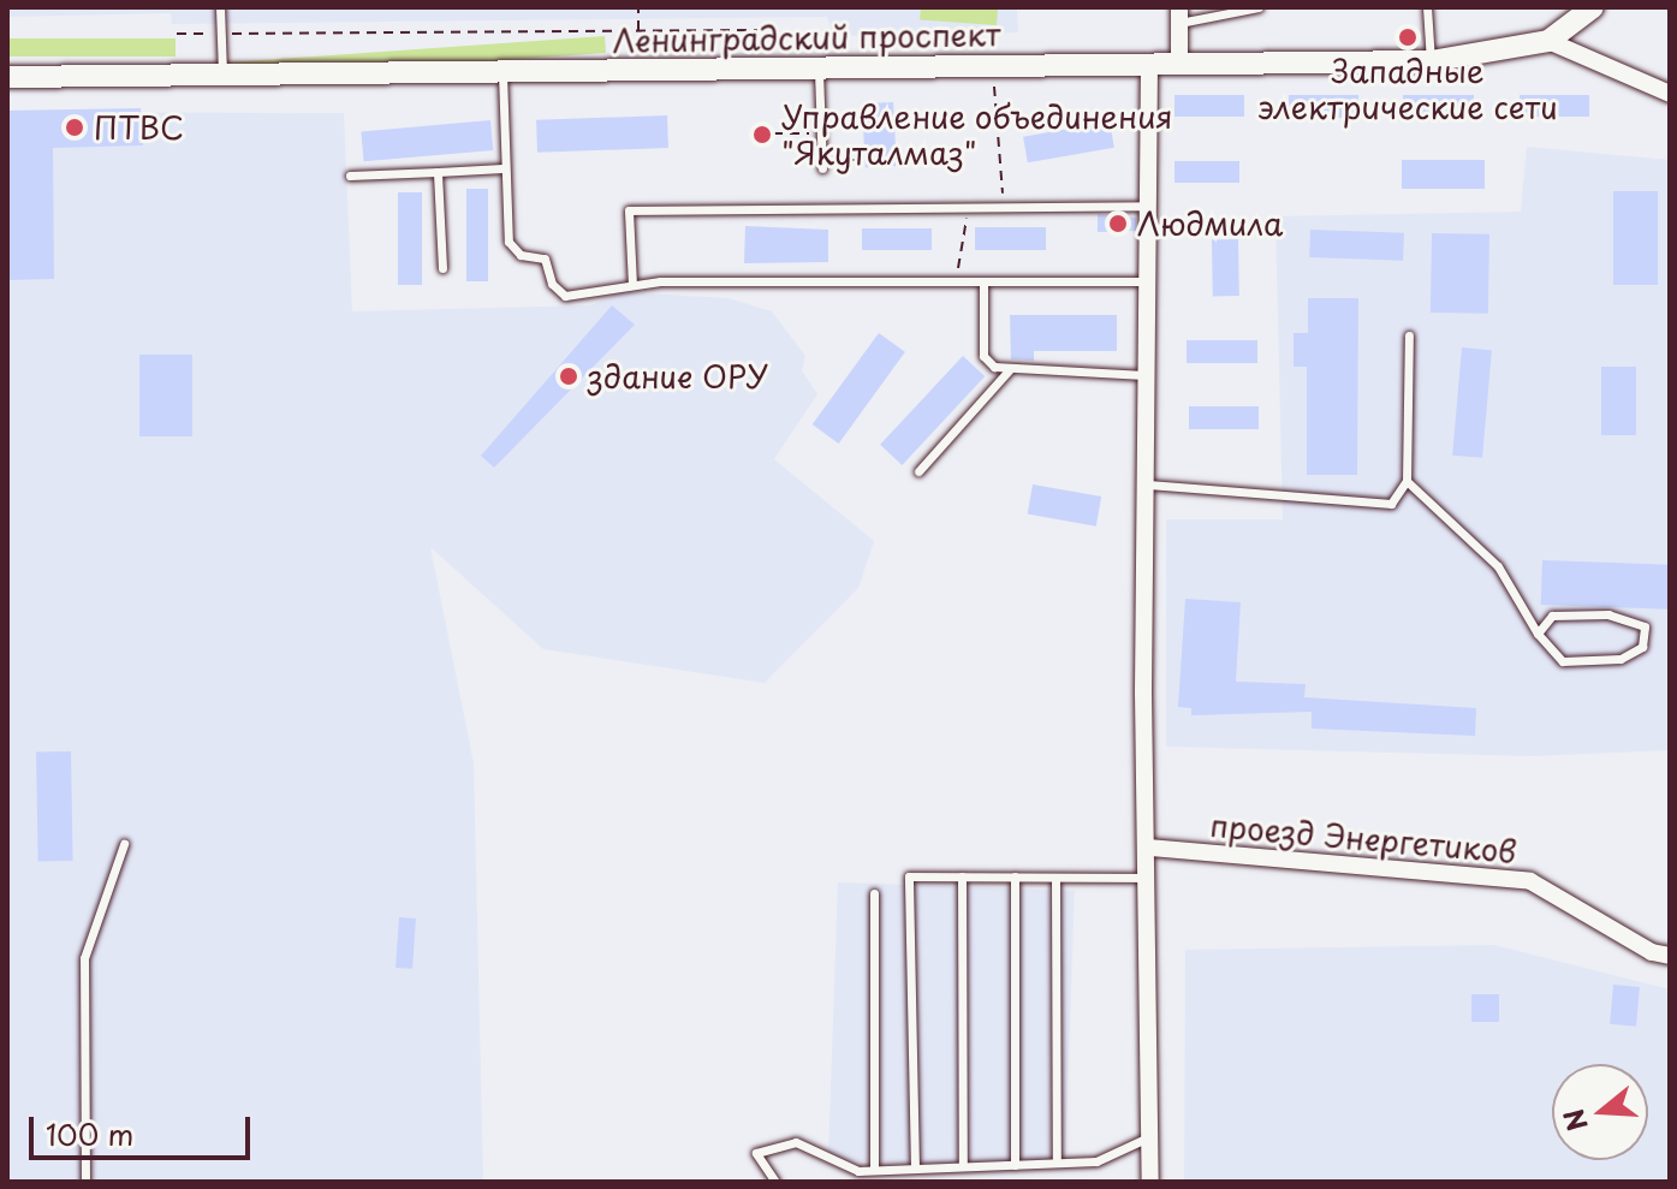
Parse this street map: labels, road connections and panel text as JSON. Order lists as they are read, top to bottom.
{
  "streets": {
    "main road": ["Ленинградский проспект"],
    "street": ["проезд Энергетиков"]
  },
  "places": [
    "Западные электрические сети",
    "ПТВС",
    "Управление объединения \"Якуталмаз\"",
    "Людмила",
    "здание ОРУ"
  ],
  "scale_bar": "100 m",
  "north": "left"
}
